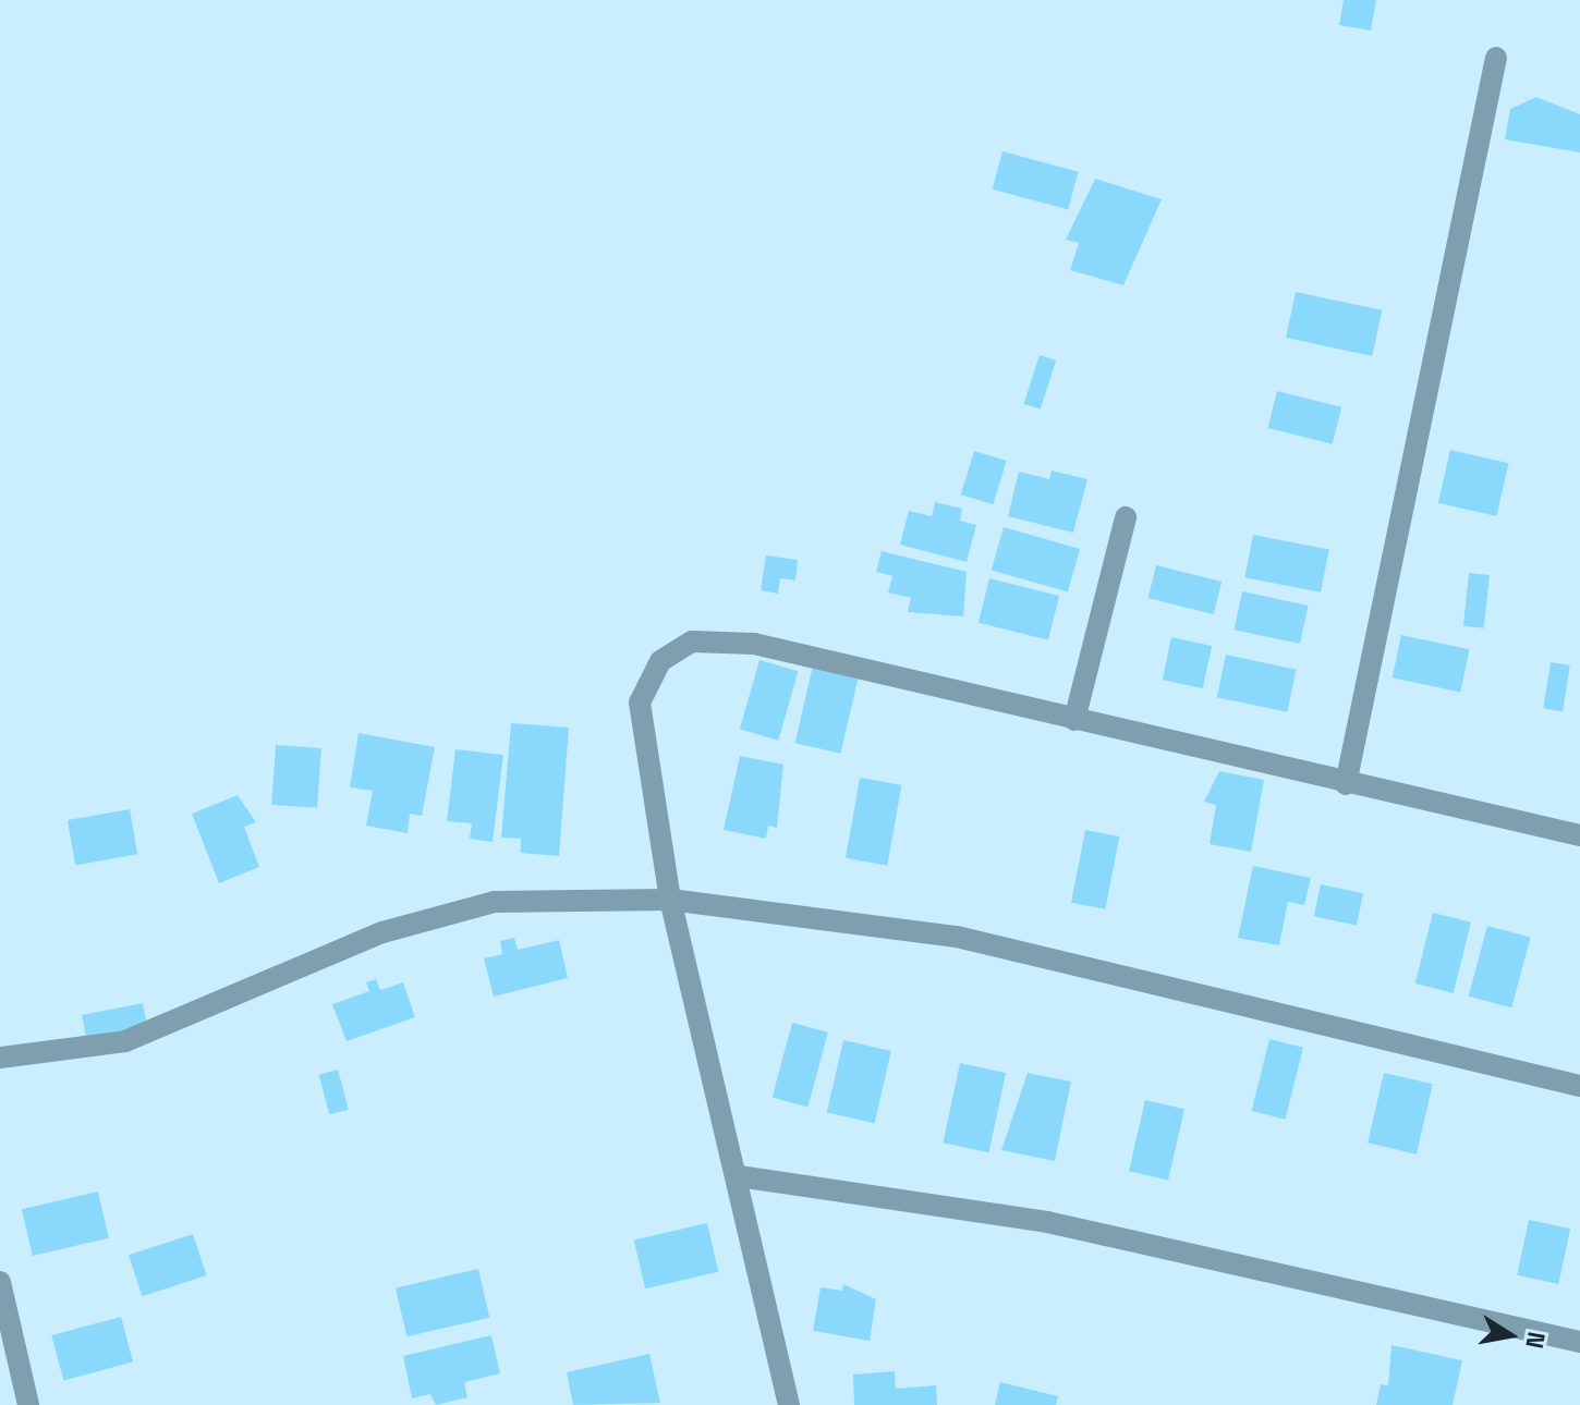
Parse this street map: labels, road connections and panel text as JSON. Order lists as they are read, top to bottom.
{
  "north": "right"
}
